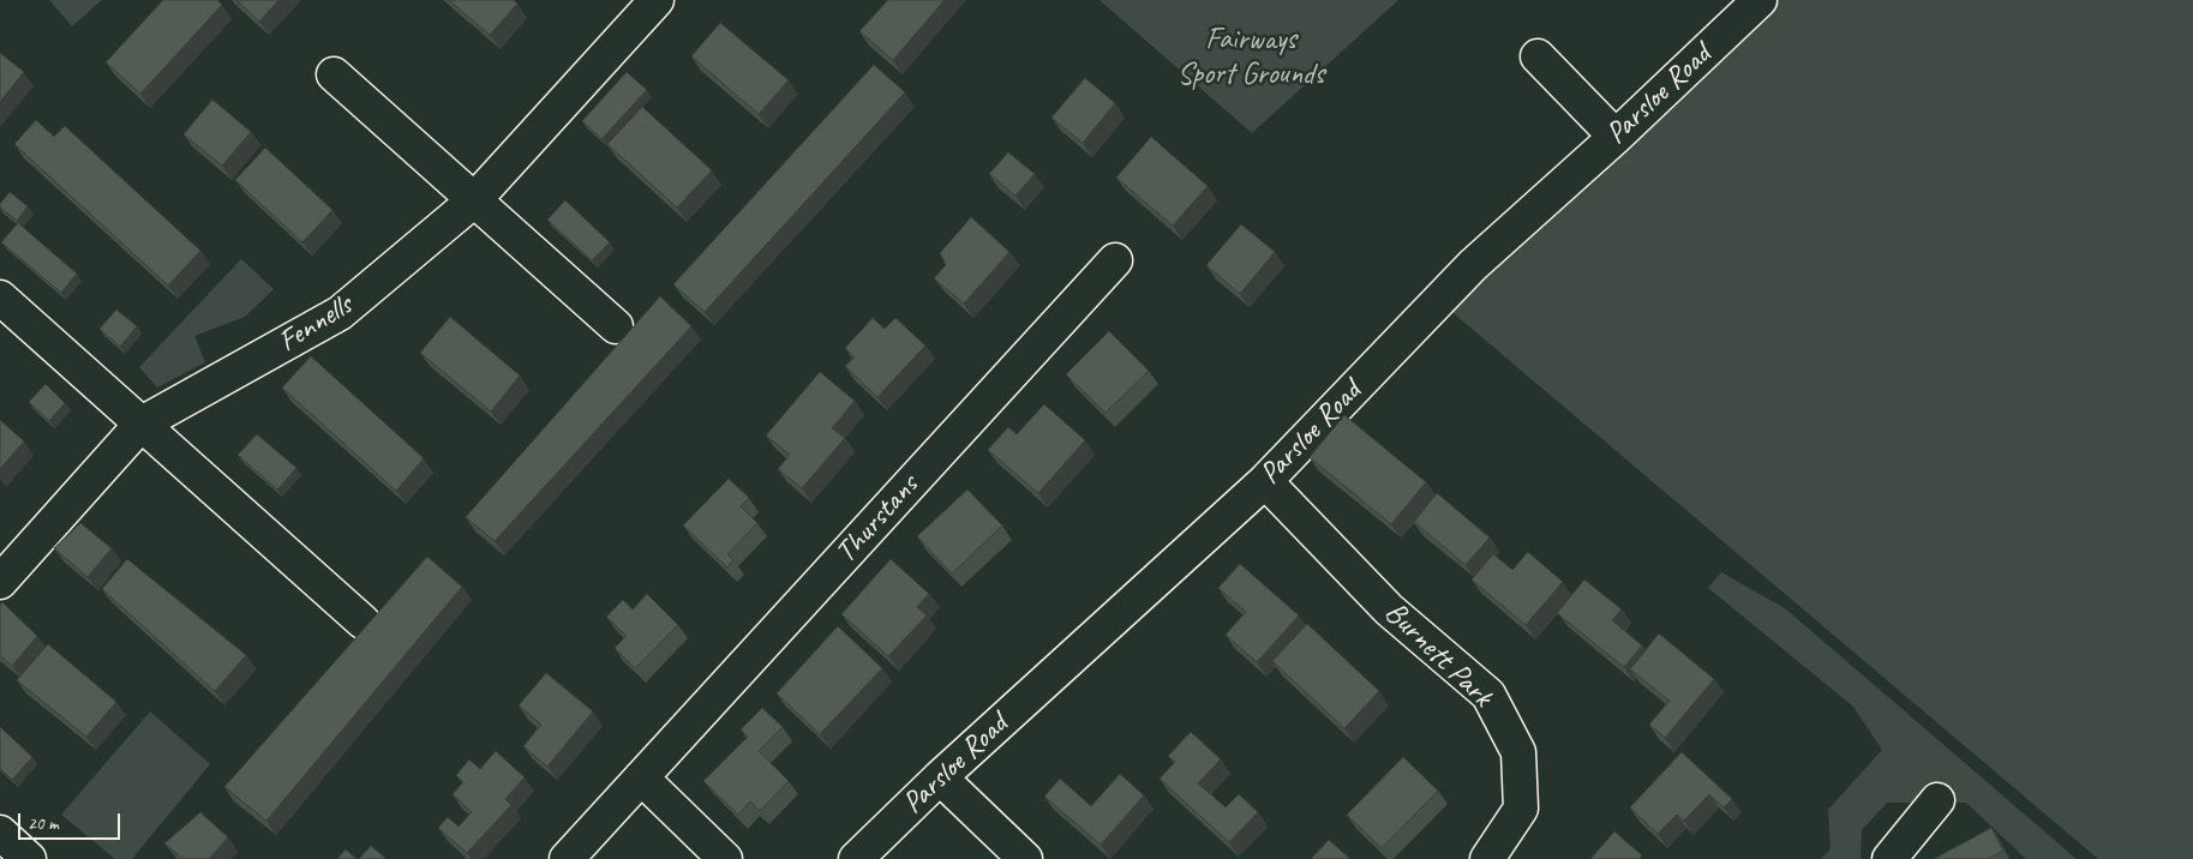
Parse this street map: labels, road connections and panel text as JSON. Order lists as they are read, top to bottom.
{
  "streets": {
    "street": [
      "Parsloe Road",
      "Fennells",
      "Thurstans",
      "Burnett Park"
    ]
  },
  "crossings": [
    ["Parsloe Road", "Burnett Park"]
  ],
  "parks": ["Fairways Sport Grounds"],
  "scale_bar": "20 m"
}
